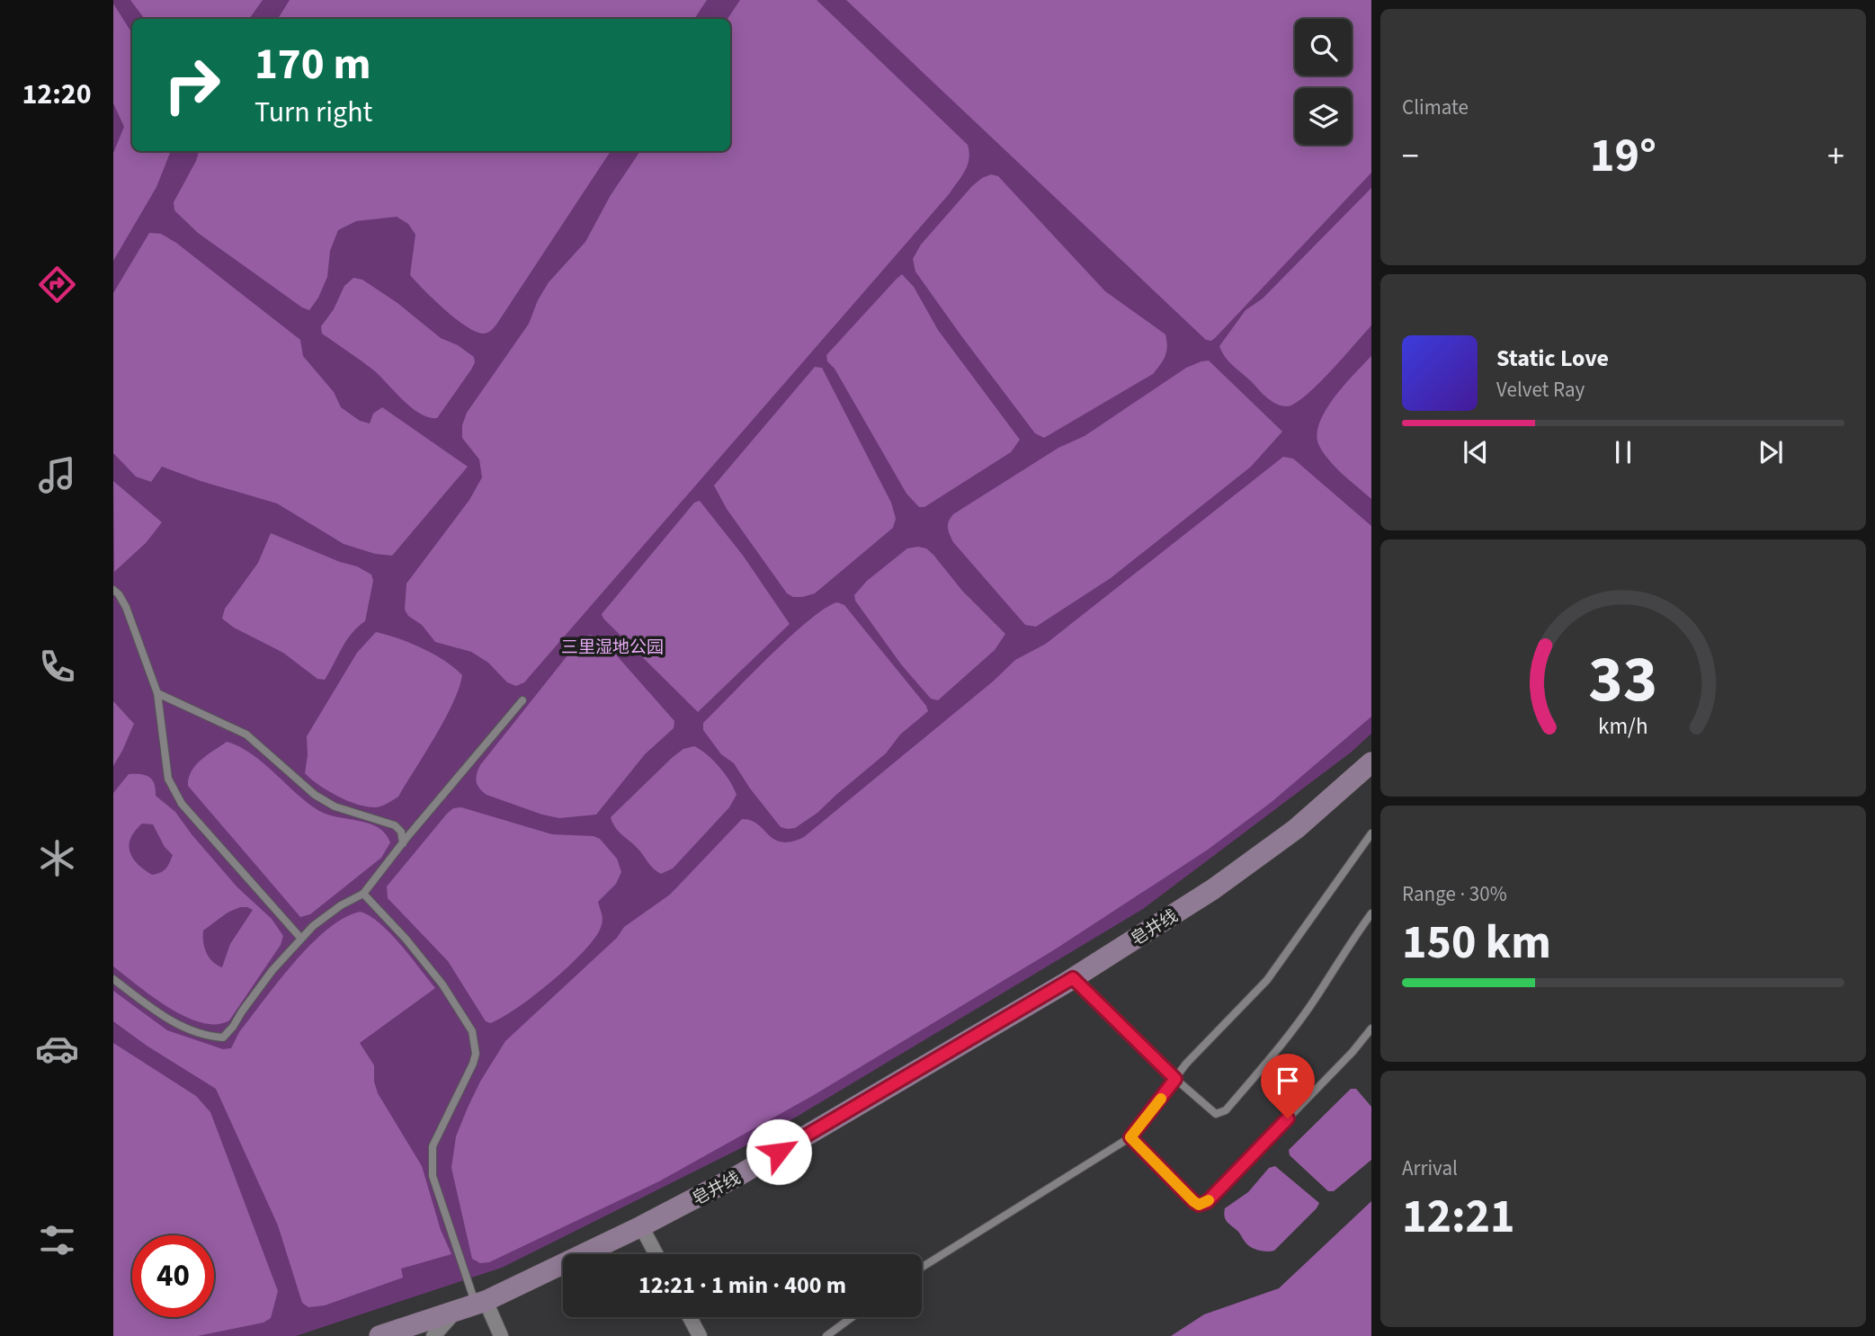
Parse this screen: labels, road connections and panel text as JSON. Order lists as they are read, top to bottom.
{
  "streets": {
    "street": ["皂井线"]
  },
  "parks": ["三里湿地公园"],
  "page": {
    "tabs": "12:20",
    "tile": [
      "Climate",
      ["Range · 30%", "150 km"],
      ["Arrival", "12:21"]
    ],
    "turn": ["170 m", "Turn right"],
    "heat": ["−", "19°", "+"],
    "song": ["Static Love", "Velvet Ray"],
    "limit": "40",
    "trip": "12:21 · 1 min · 400 m",
    "gauge": ["33", "km/h"]
  }
}
